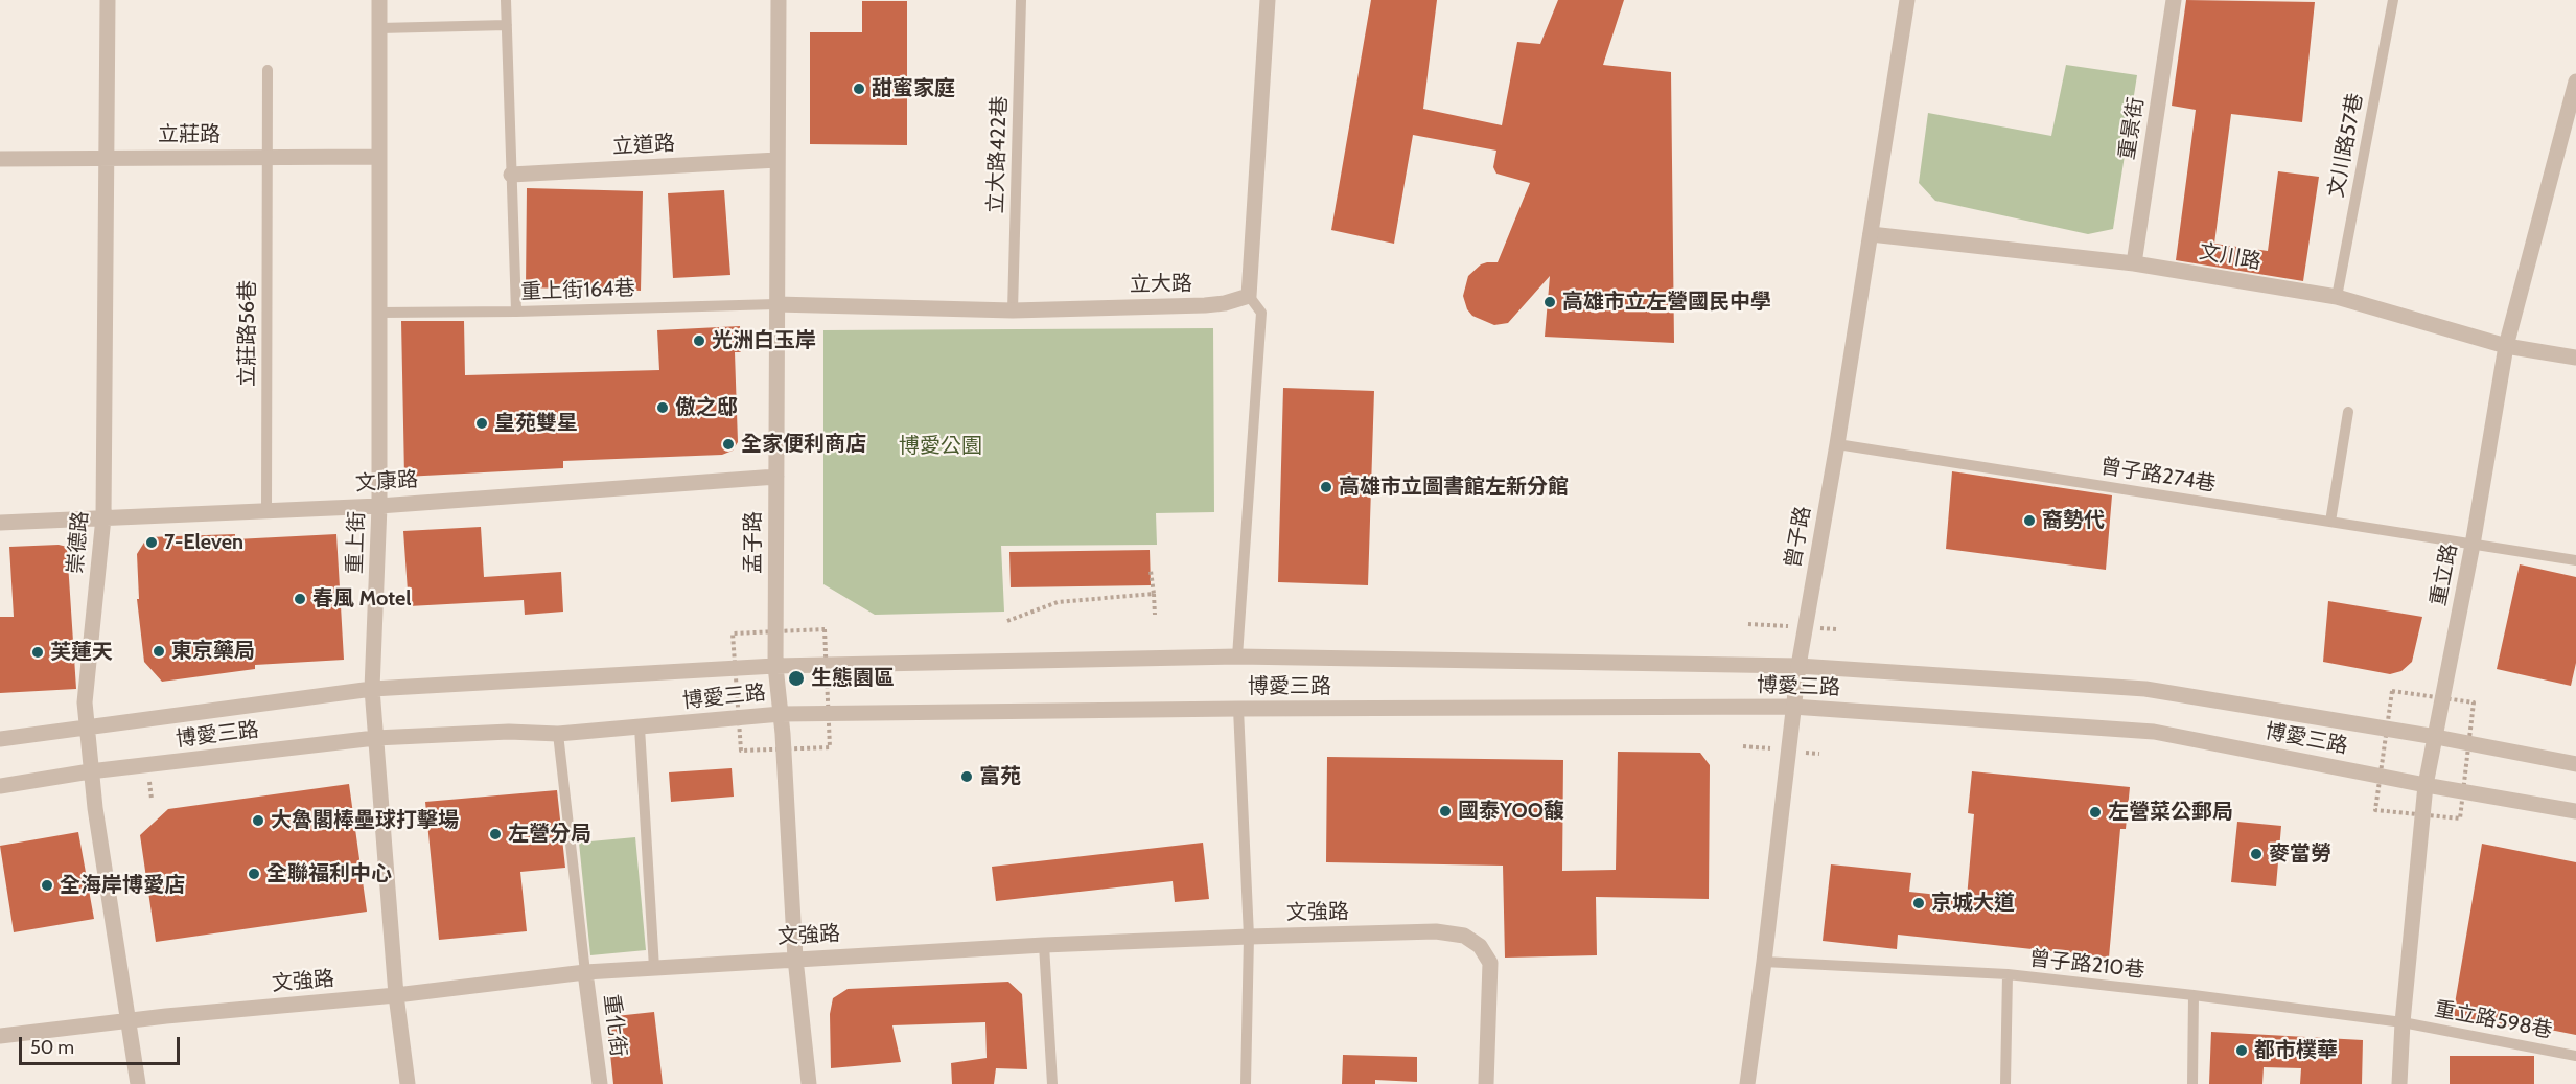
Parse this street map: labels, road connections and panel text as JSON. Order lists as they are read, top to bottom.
{
  "streets": {
    "street": [
      "重景街",
      "立莊路",
      "立道路",
      "文川路",
      "立大路",
      "文康路",
      "曾子路",
      "崇德路",
      "重上街",
      "孟子路",
      "重立路",
      "博愛三路",
      "文強路",
      "重化街"
    ],
    "lane": [
      "文川路57巷",
      "立大路422巷",
      "重上街164巷",
      "立莊路56巷",
      "曾子路274巷",
      "曾子路210巷",
      "重立路598巷"
    ]
  },
  "crossings": [
    ["重景街", "文川路"],
    ["立莊路", "立莊路56巷"],
    ["立莊路", "崇德路"],
    ["立莊路", "重上街"],
    ["立道路", "孟子路"],
    ["文川路57巷", "文川路"],
    ["立大路422巷", "立大路"],
    ["文川路", "曾子路"],
    ["文川路", "重立路"],
    ["立大路", "重上街164巷"],
    ["立大路", "孟子路"],
    ["重上街164巷", "重上街"],
    ["重上街164巷", "孟子路"],
    ["立莊路56巷", "文康路"],
    ["曾子路274巷", "曾子路"],
    ["曾子路274巷", "重立路"],
    ["文康路", "崇德路"],
    ["文康路", "重上街"],
    ["文康路", "孟子路"],
    ["曾子路", "博愛三路"],
    ["曾子路", "曾子路210巷"],
    ["崇德路", "博愛三路"],
    ["崇德路", "文強路"],
    ["重上街", "博愛三路"],
    ["重上街", "文強路"],
    ["孟子路", "博愛三路"],
    ["孟子路", "文強路"],
    ["重立路", "博愛三路"],
    ["重立路", "曾子路210巷"],
    ["重立路", "重立路598巷"],
    ["文強路", "重化街"],
    ["曾子路210巷", "重立路598巷"]
  ],
  "parks": ["博愛公園"],
  "places": [
    "甜蜜家庭",
    "高雄市立左營國民中學",
    "光洲白玉岸",
    "傲之邸",
    "皇苑雙星",
    "全家便利商店",
    "高雄市立圖書館左新分館",
    "裔勢代",
    "7-Eleven",
    "春風 Motel",
    "東京藥局",
    "芙蓮天",
    "生態園區",
    "富苑",
    "國泰YOO馥",
    "左營菜公郵局",
    "大魯閣棒壘球打擊場",
    "左營分局",
    "麥當勞",
    "全聯福利中心",
    "全海岸博愛店",
    "京城大道",
    "都市樸華"
  ],
  "scale_bar": "50 m"
}
